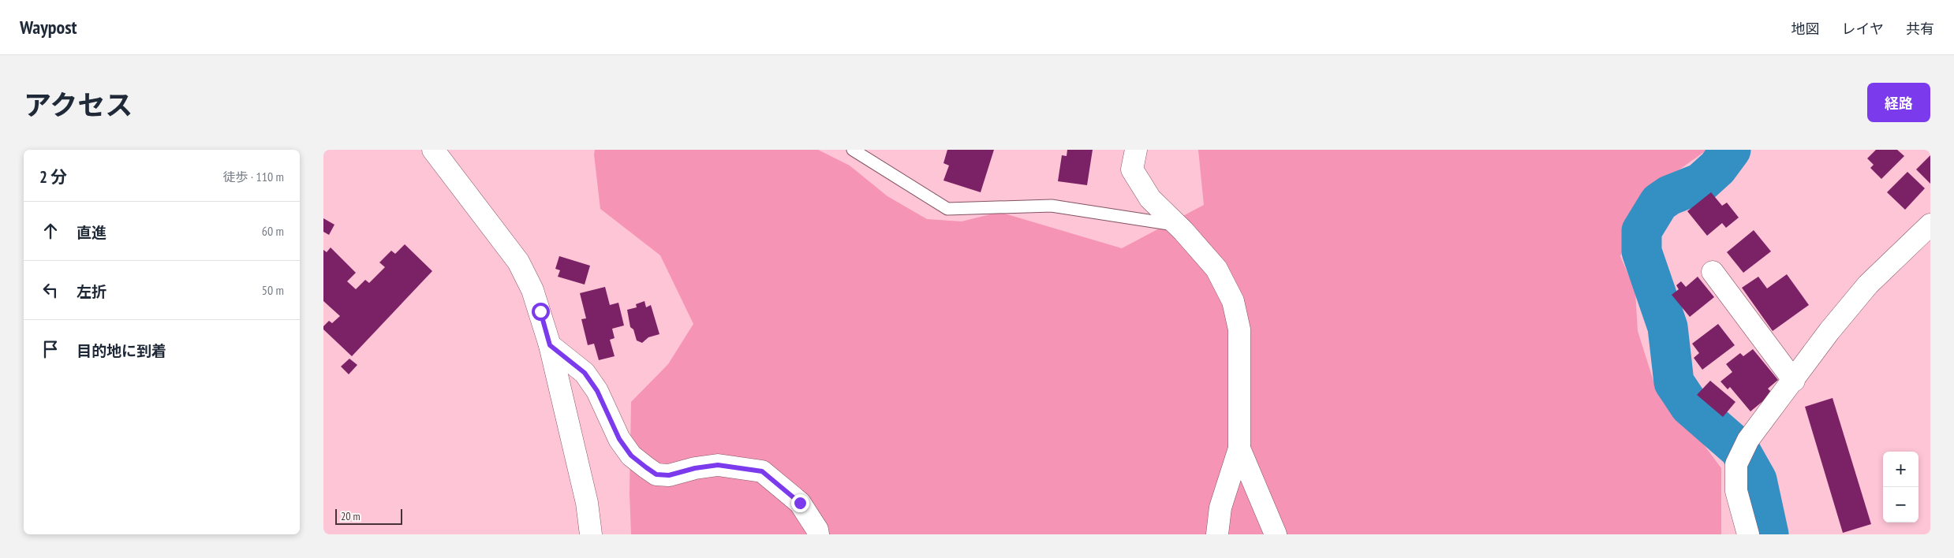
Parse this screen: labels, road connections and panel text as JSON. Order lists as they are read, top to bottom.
{
  "scale_bar": "20 m",
  "page": {
    "header": "Waypost",
    "nav": ["地図", "レイヤ", "共有"],
    "title": "アクセス",
    "buttons": "経路",
    "heading": ["2 分", "徒歩 · 110 m"],
    "list": [
      ["直進", "60 m"],
      ["左折", "50 m"],
      "目的地に到着"
    ],
    "map_buttons": ["+", "−"],
    "scale": "20 m"
  }
}
